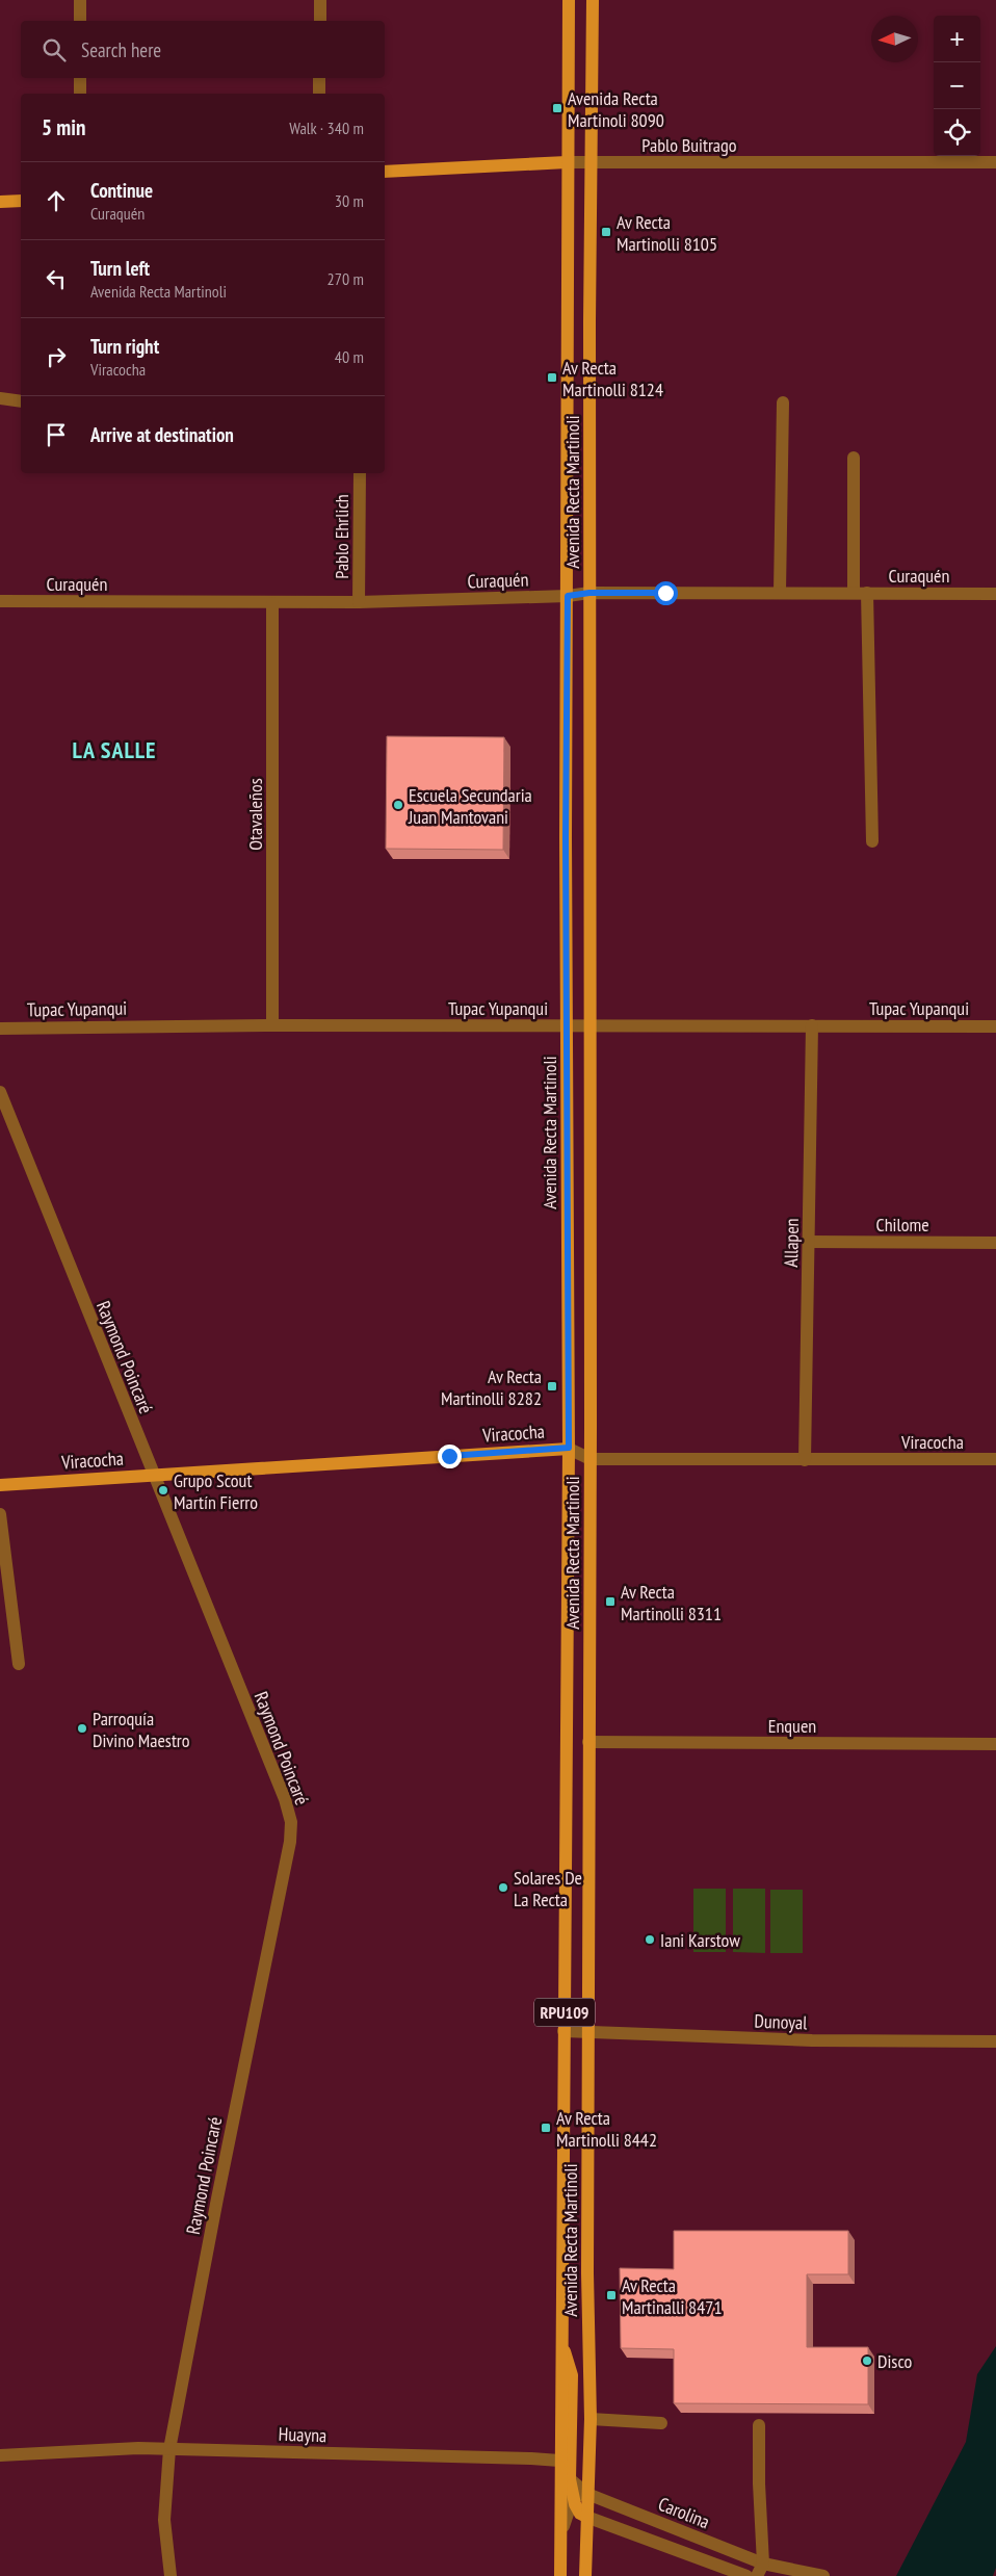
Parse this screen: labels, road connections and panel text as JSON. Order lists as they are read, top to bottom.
{
  "streets": {
    "main road": [
      "Pablo Buitrago",
      "Avenida Recta Martinoli",
      "Viracocha",
      "RPU109"
    ],
    "street": [
      "Pablo Ehrlich",
      "Curaquén",
      "Otavaleños",
      "Tupac Yupanqui",
      "Chilome",
      "Allapen",
      "Raymond Poincaré",
      "Enquen",
      "Dunoyal",
      "Huayna",
      "Carolina"
    ]
  },
  "crossings": [
    ["Pablo Buitrago", "Avenida Recta Martinoli"],
    ["Avenida Recta Martinoli", "Curaquén"],
    ["Avenida Recta Martinoli", "Tupac Yupanqui"],
    ["Avenida Recta Martinoli", "Viracocha"],
    ["Avenida Recta Martinoli", "Enquen"],
    ["Avenida Recta Martinoli", "Dunoyal"],
    ["Avenida Recta Martinoli", "Huayna"],
    ["Avenida Recta Martinoli", "Carolina"],
    ["Pablo Ehrlich", "Curaquén"],
    ["Curaquén", "Otavaleños"],
    ["Otavaleños", "Tupac Yupanqui"],
    ["Tupac Yupanqui", "Allapen"],
    ["Chilome", "Allapen"],
    ["Allapen", "Viracocha"],
    ["Raymond Poincaré", "Viracocha"],
    ["Raymond Poincaré", "Huayna"]
  ],
  "districts": ["LA SALLE"],
  "places": {
    "transit": [
      "Avenida Recta Martinoli 8090",
      "Av Recta Martinolli 8105",
      "Av Recta Martinolli 8124",
      "Av Recta Martinolli 8282",
      "Av Recta Martinolli 8311",
      "Av Recta Martinolli 8442",
      "Av Recta Martinalli 8471"
    ],
    "other": [
      "Escuela Secundaria Juan Mantovani",
      "Grupo Scout Martín Fierro",
      "Parroquía Divino Maestro",
      "Solares De La Recta",
      "Iani Karstow",
      "Disco"
    ]
  },
  "north": "left",
  "page": {
    "map_buttons": ["+", "−"],
    "search": "Search here",
    "heading": ["5 min", "Walk · 340 m"],
    "list": [
      ["Continue", "Curaquén", "30 m"],
      ["Turn left", "Avenida Recta Martinoli", "270 m"],
      ["Turn right", "Viracocha", "40 m"],
      "Arrive at destination"
    ]
  }
}
